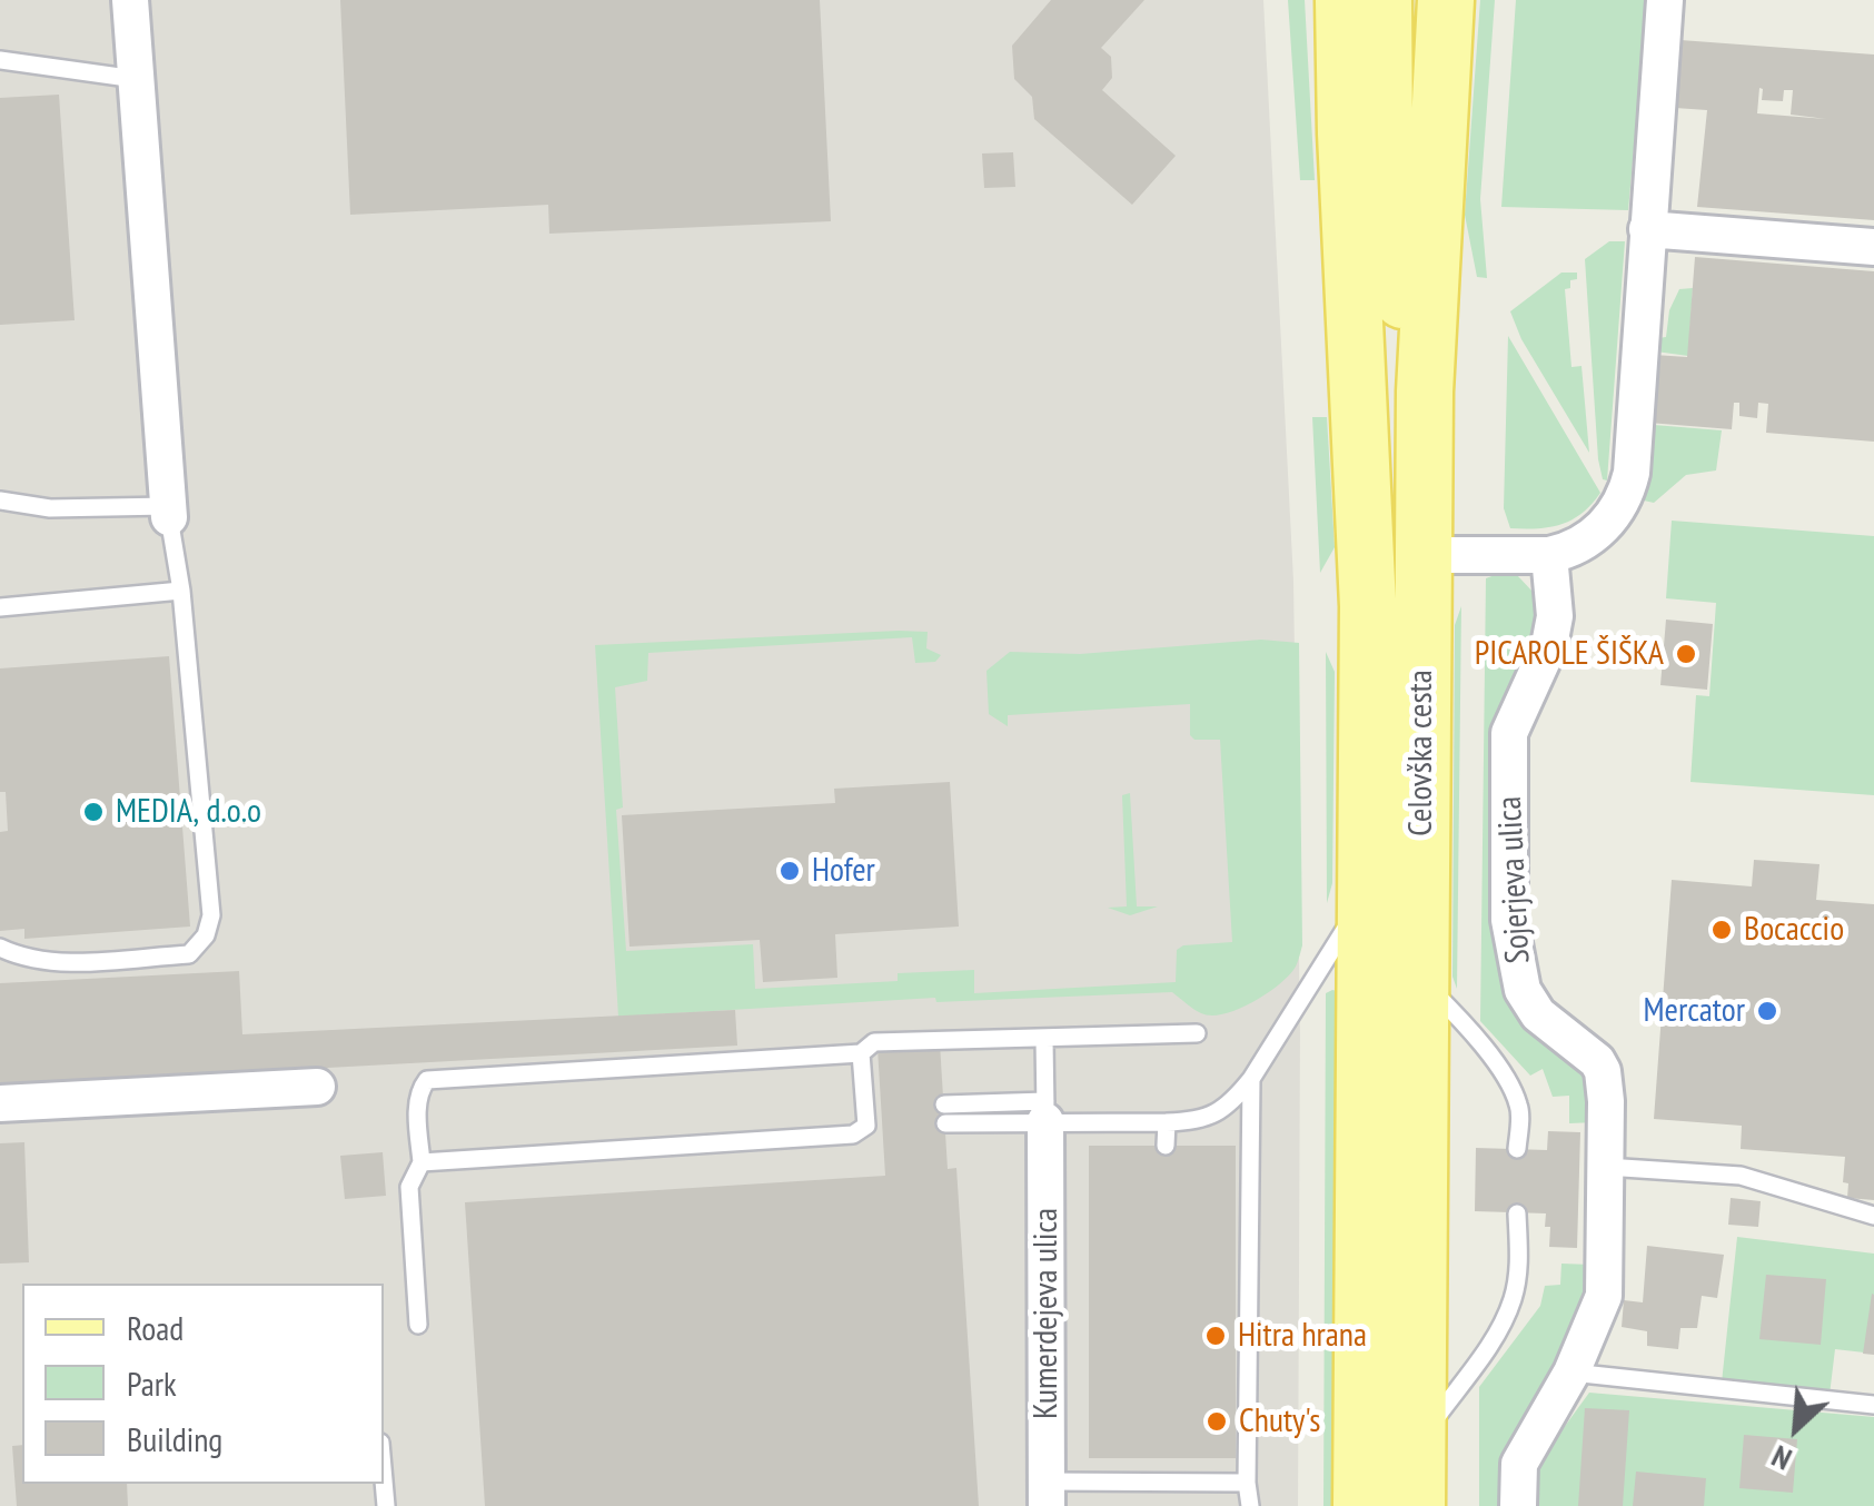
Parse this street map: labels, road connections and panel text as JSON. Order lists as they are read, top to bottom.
{
  "streets": {
    "main road": ["Celovška cesta"],
    "street": ["Sojerjeva ulica", "Kumerdejeva ulica"]
  },
  "places": [
    "PICAROLE ŠIŠKA",
    "MEDIA, d.o.o",
    "Hofer",
    "Bocaccio",
    "Mercator",
    "Hitra hrana",
    "Chuty's"
  ],
  "legend": ["Road", "Park", "Building"],
  "north": "bottom left"
}
